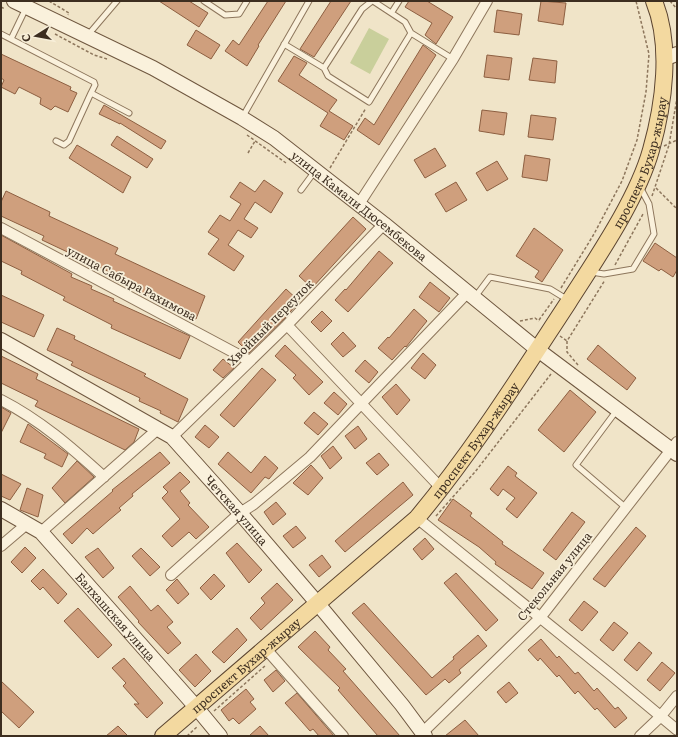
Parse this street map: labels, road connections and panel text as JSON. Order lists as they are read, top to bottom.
{
  "streets": {
    "main road": ["проспект Бухар-жырау"],
    "street": [
      "улица Камали Дюсембекова",
      "улица Сабыра Рахимова",
      "Хвойный переулок",
      "Четская улица",
      "Стекольная улица",
      "Балхашская улица"
    ]
  },
  "crossings": [
    ["проспект Бухар-жырау", "улица Камали Дюсембекова"],
    ["проспект Бухар-жырау", "Четская улица"],
    ["проспект Бухар-жырау", "Балхашская улица"],
    ["улица Камали Дюсембекова", "Хвойный переулок"],
    ["улица Камали Дюсембекова", "Стекольная улица"],
    ["улица Сабыра Рахимова", "Хвойный переулок"],
    ["Хвойный переулок", "Четская улица"],
    ["Четская улица", "Стекольная улица"]
  ],
  "north": "left"
}
